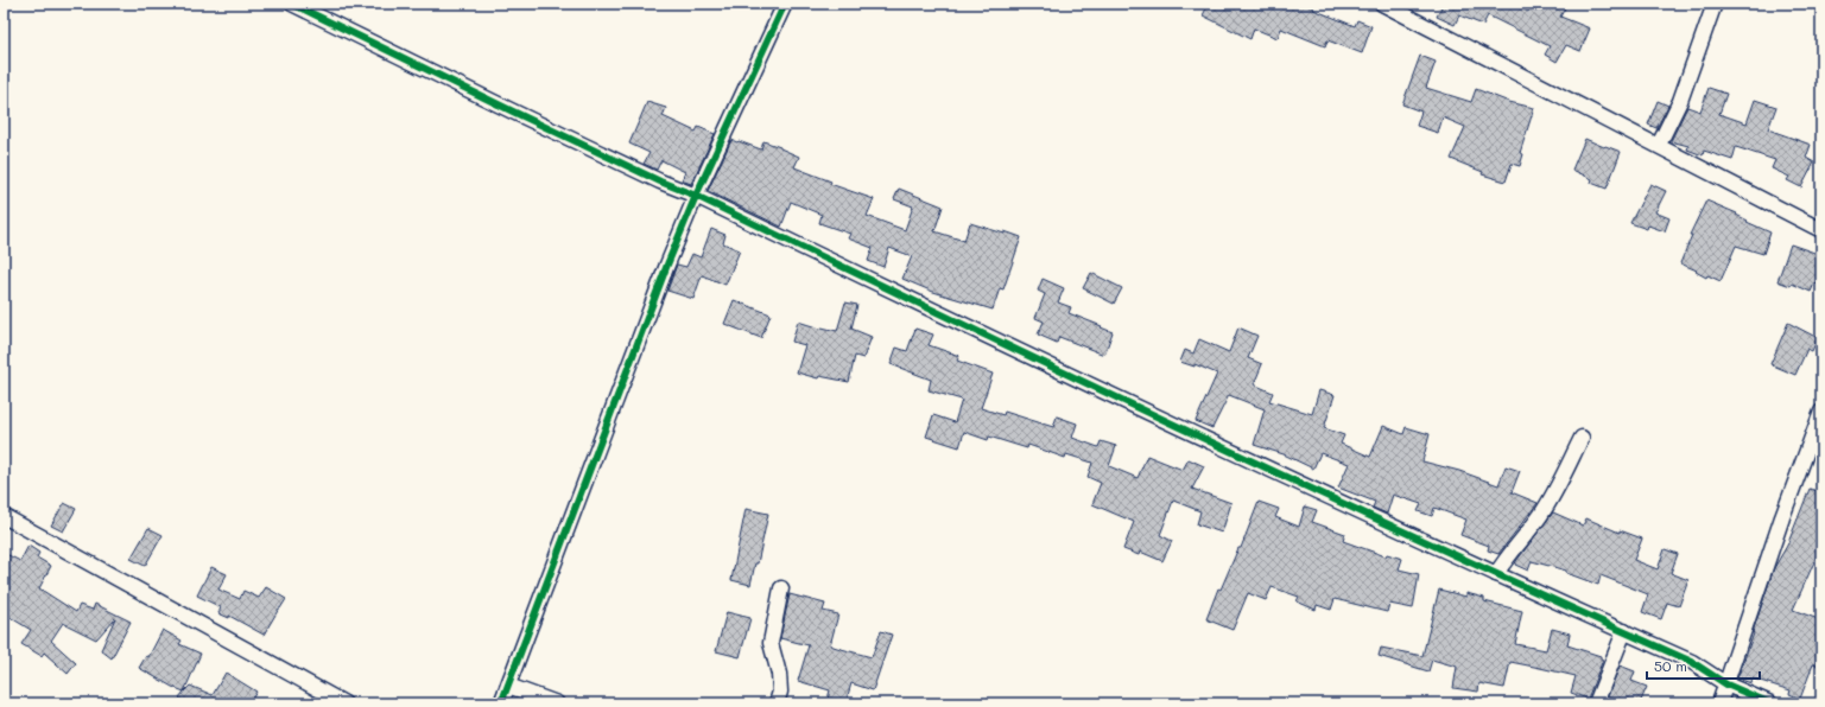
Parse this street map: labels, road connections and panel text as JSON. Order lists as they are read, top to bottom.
{
  "scale_bar": "50 m"
}
